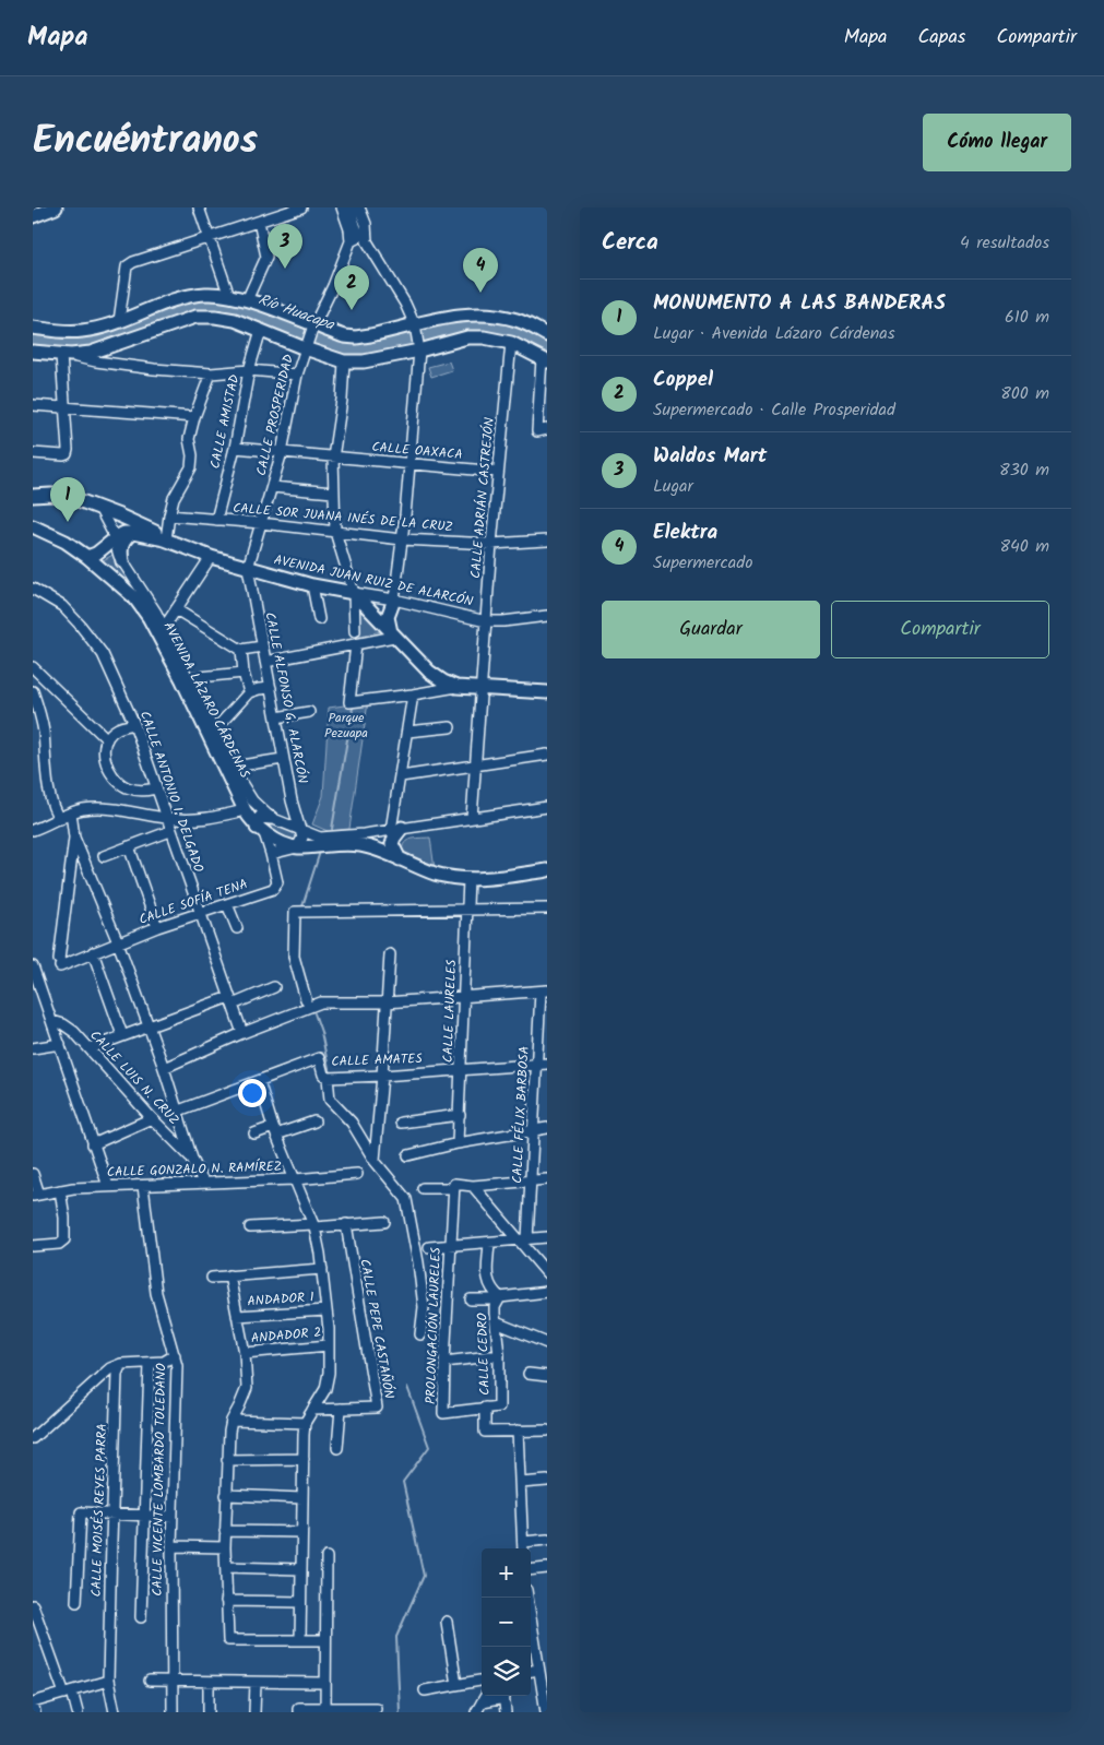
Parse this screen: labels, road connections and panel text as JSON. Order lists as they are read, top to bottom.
{
  "streets": {
    "main road": ["AVENIDA JUAN RUIZ DE ALARCÓN", "AVENIDA LÁZARO CÁRDENAS"],
    "street": [
      "CALLE PROSPERIDAD",
      "CALLE AMISTAD",
      "CALLE OAXACA",
      "CALLE ADRIÁN CASTREJÓN",
      "CALLE SOR JUANA INÉS DE LA CRUZ",
      "CALLE ALFONSO G. ALARCÓN",
      "CALLE ANTONIO I. DELGADO",
      "CALLE SOFÍA TENA",
      "CALLE LAURELES",
      "CALLE AMATES",
      "CALLE LUIS N. CRUZ",
      "CALLE FÉLIX BARBOSA",
      "CALLE GONZALO N. RAMÍREZ",
      "ANDADOR 1",
      "PROLONGACIÓN LAURELES",
      "CALLE PEPE CASTAÑÓN",
      "ANDADOR 2",
      "CALLE CEDRO",
      "CALLE VICENTE LOMBARDO TOLEDANO",
      "CALLE MOISÉS REYES PARRA"
    ]
  },
  "crossings": [
    ["CALLE PROSPERIDAD", "CALLE OAXACA"],
    ["CALLE PROSPERIDAD", "CALLE SOR JUANA INÉS DE LA CRUZ"],
    ["CALLE PROSPERIDAD", "AVENIDA JUAN RUIZ DE ALARCÓN"],
    ["CALLE PROSPERIDAD", "CALLE ALFONSO G. ALARCÓN"],
    ["CALLE AMISTAD", "CALLE OAXACA"],
    ["CALLE AMISTAD", "CALLE SOR JUANA INÉS DE LA CRUZ"],
    ["CALLE OAXACA", "CALLE ADRIÁN CASTREJÓN"],
    ["CALLE ADRIÁN CASTREJÓN", "CALLE SOR JUANA INÉS DE LA CRUZ"],
    ["CALLE ADRIÁN CASTREJÓN", "AVENIDA JUAN RUIZ DE ALARCÓN"],
    ["CALLE ADRIÁN CASTREJÓN", "AVENIDA LÁZARO CÁRDENAS"],
    ["AVENIDA JUAN RUIZ DE ALARCÓN", "CALLE ALFONSO G. ALARCÓN"],
    ["CALLE ALFONSO G. ALARCÓN", "AVENIDA LÁZARO CÁRDENAS"],
    ["CALLE ANTONIO I. DELGADO", "CALLE SOFÍA TENA"],
    ["CALLE LAURELES", "CALLE AMATES"],
    ["CALLE AMATES", "CALLE FÉLIX BARBOSA"],
    ["CALLE GONZALO N. RAMÍREZ", "CALLE VICENTE LOMBARDO TOLEDANO"],
    ["PROLONGACIÓN LAURELES", "CALLE CEDRO"]
  ],
  "water": ["Río Huacapa"],
  "parks": ["Parque Pezuapa"],
  "page": {
    "header": "Mapa",
    "nav": ["Mapa", "Capas", "Compartir"],
    "title": "Encuéntranos",
    "buttons": [
      "Cómo llegar",
      ["Guardar", "Compartir"]
    ],
    "heading": ["Cerca", "4 resultados"],
    "pins": [
      "3",
      "4",
      "2",
      "1"
    ],
    "list": [
      {
        "mark": "1",
        "name": "MONUMENTO A LAS BANDERAS",
        "note": "Lugar · Avenida Lázaro Cárdenas",
        "value": "610 m"
      },
      {
        "mark": "2",
        "name": "Coppel",
        "note": "Supermercado · Calle Prosperidad",
        "value": "800 m"
      },
      {
        "mark": "3",
        "name": "Waldos Mart",
        "note": "Lugar",
        "value": "830 m"
      },
      {
        "mark": "4",
        "name": "Elektra",
        "note": "Supermercado",
        "value": "840 m"
      }
    ],
    "map_buttons": ["+", "−"]
  }
}
